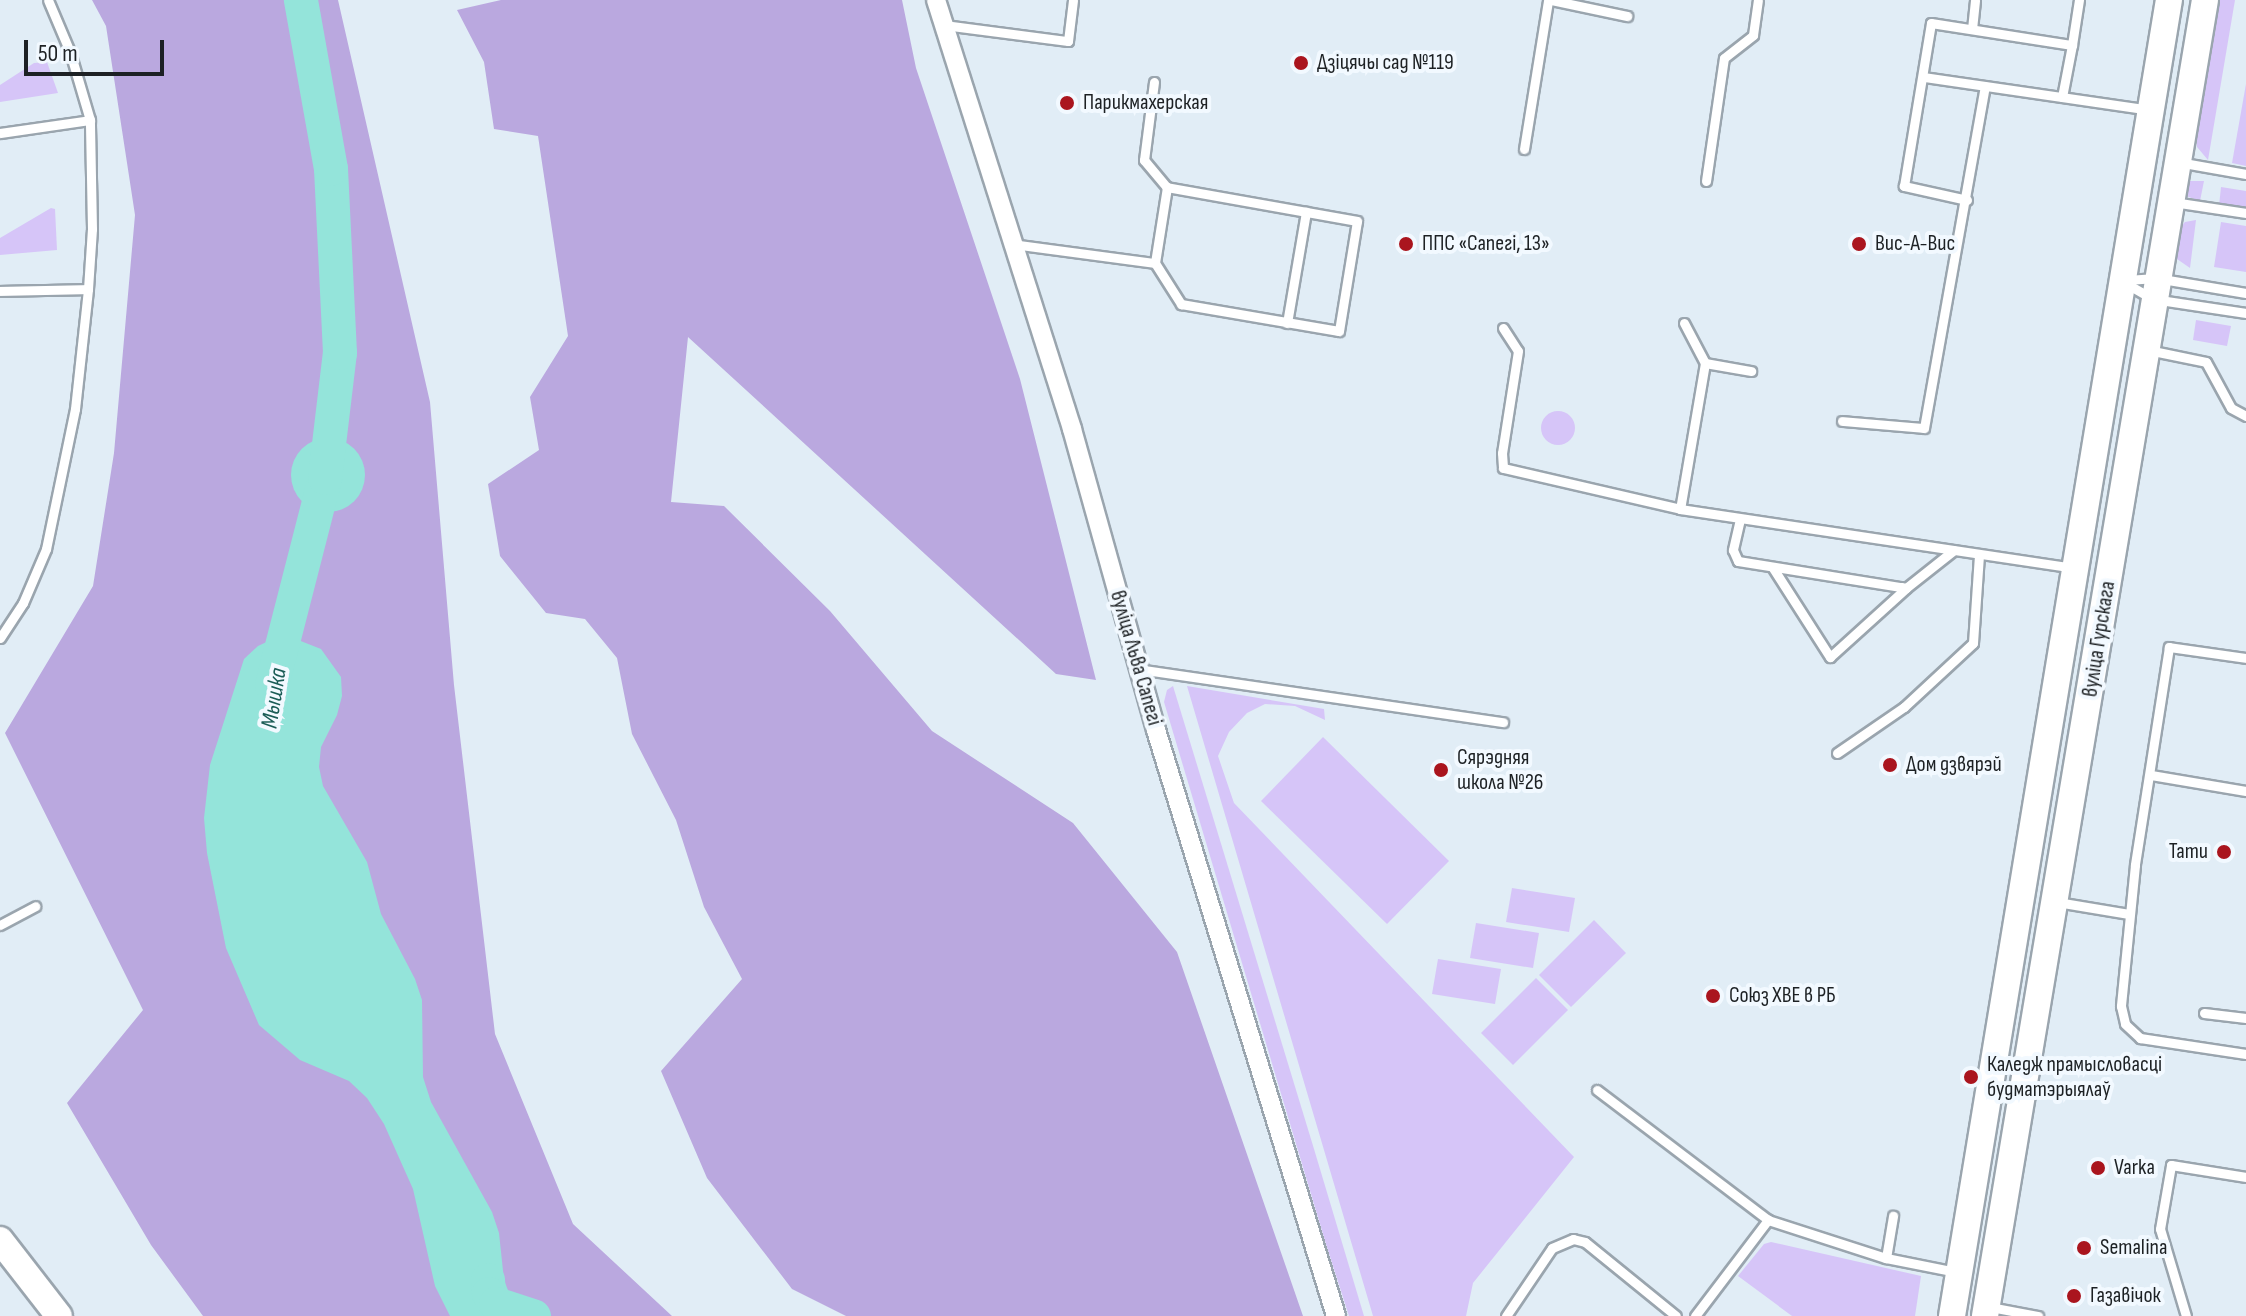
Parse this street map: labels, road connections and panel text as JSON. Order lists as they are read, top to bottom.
{
  "streets": {
    "main road": ["вуліца Гурскага"],
    "street": ["вуліца Льва Сапегі"]
  },
  "water": ["Мышка"],
  "places": [
    "Дзіцячы сад №119",
    "Парикмахерская",
    "ППС «Сапегі, 13»",
    "Вис-А-Вис",
    "Дом дзвярэй",
    "Сярэдняя школа №26",
    "Тати",
    "Союз ХВЕ в РБ",
    "Каледж прамысловасці будматэрыялаў",
    "Varka",
    "Semalina",
    "Газавічок"
  ],
  "scale_bar": "50 m"
}
